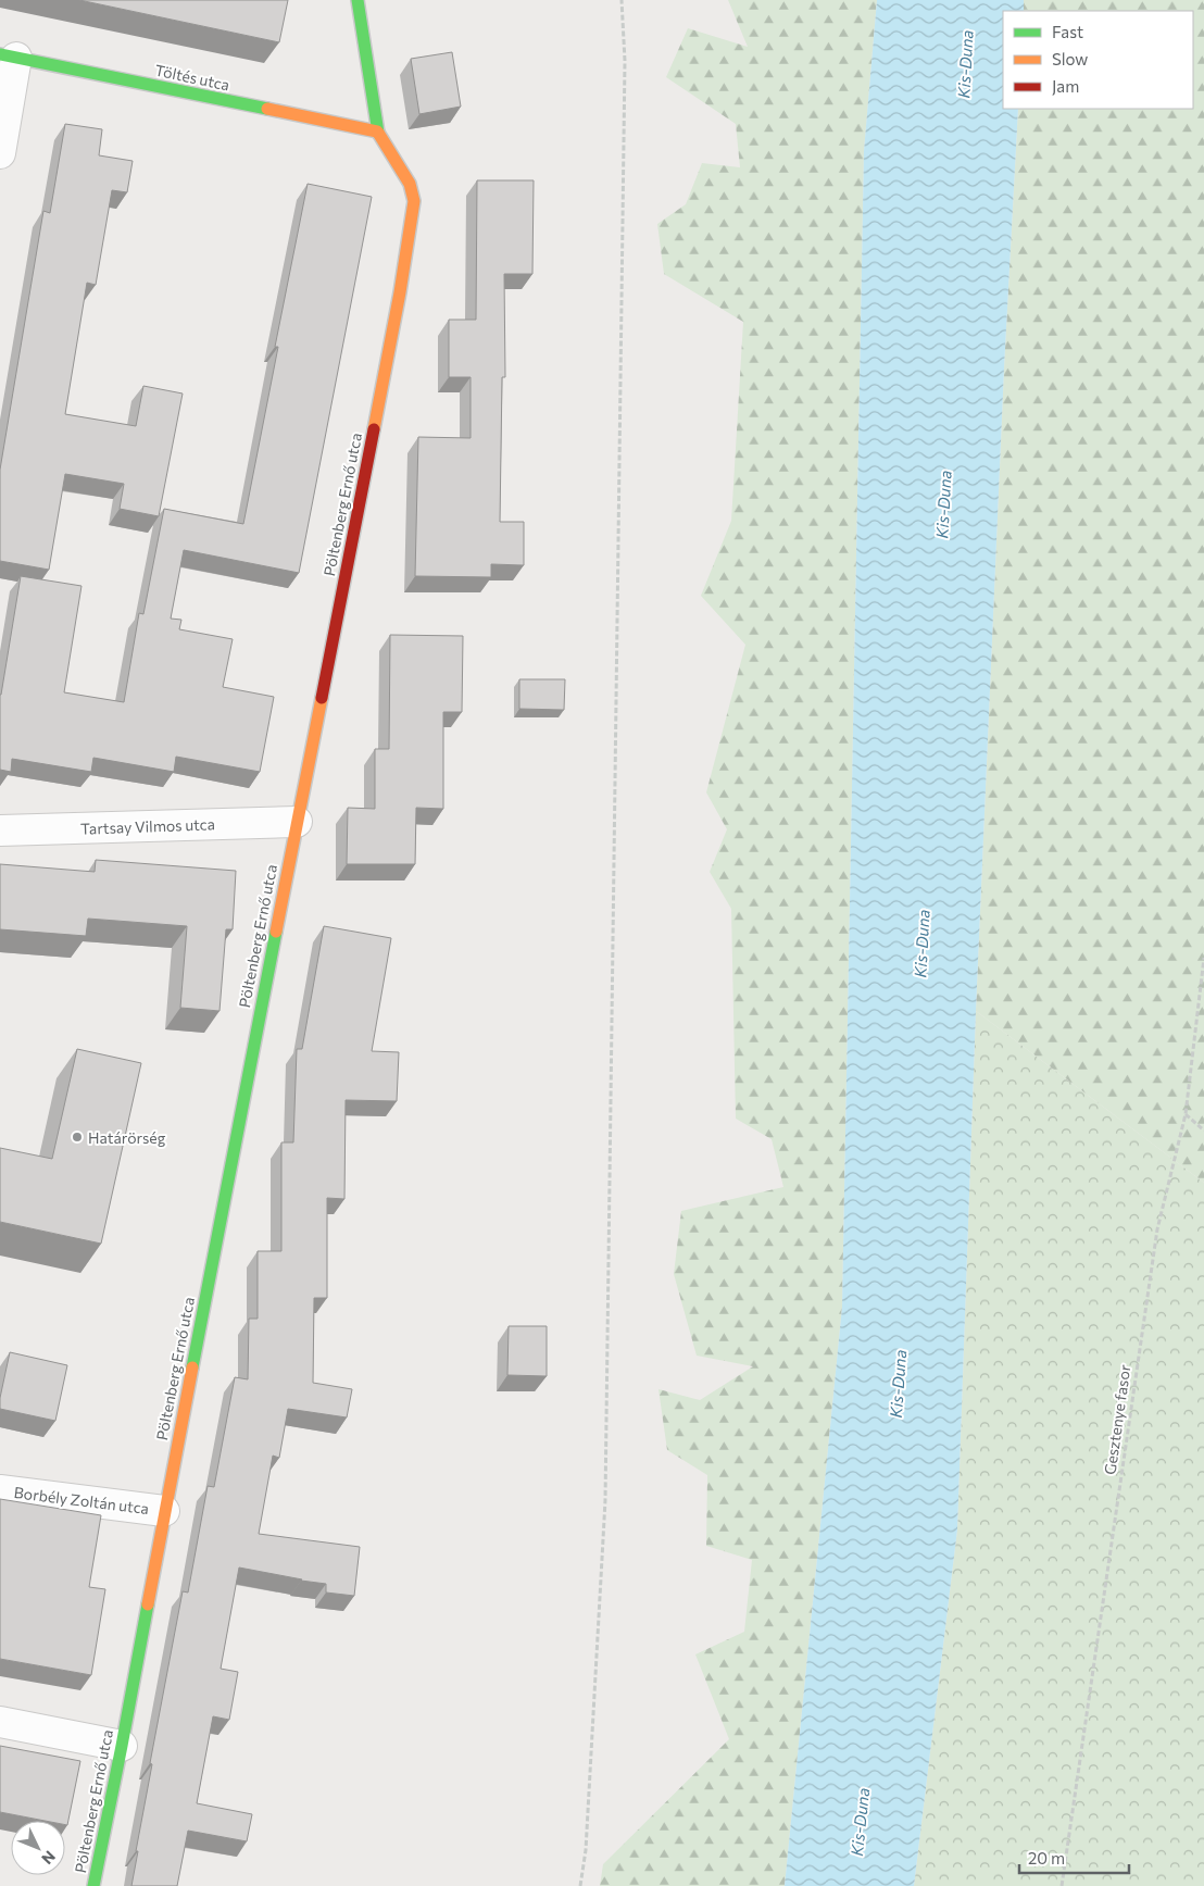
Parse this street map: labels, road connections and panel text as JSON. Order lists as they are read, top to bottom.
{
  "streets": {
    "street": [
      "Töltés utca",
      "Pöltenberg Ernő utca",
      "Tartsay Vilmos utca",
      "Borbély Zoltán utca"
    ],
    "path": ["Gesztenye fasor"]
  },
  "crossings": [
    ["Töltés utca", "Pöltenberg Ernő utca"],
    ["Pöltenberg Ernő utca", "Tartsay Vilmos utca"],
    ["Pöltenberg Ernő utca", "Borbély Zoltán utca"]
  ],
  "water": ["Kis-Duna"],
  "places": ["Határörség"],
  "legend": ["Fast", "Slow", "Jam"],
  "scale_bar": "20 m",
  "north": "bottom right"
}
